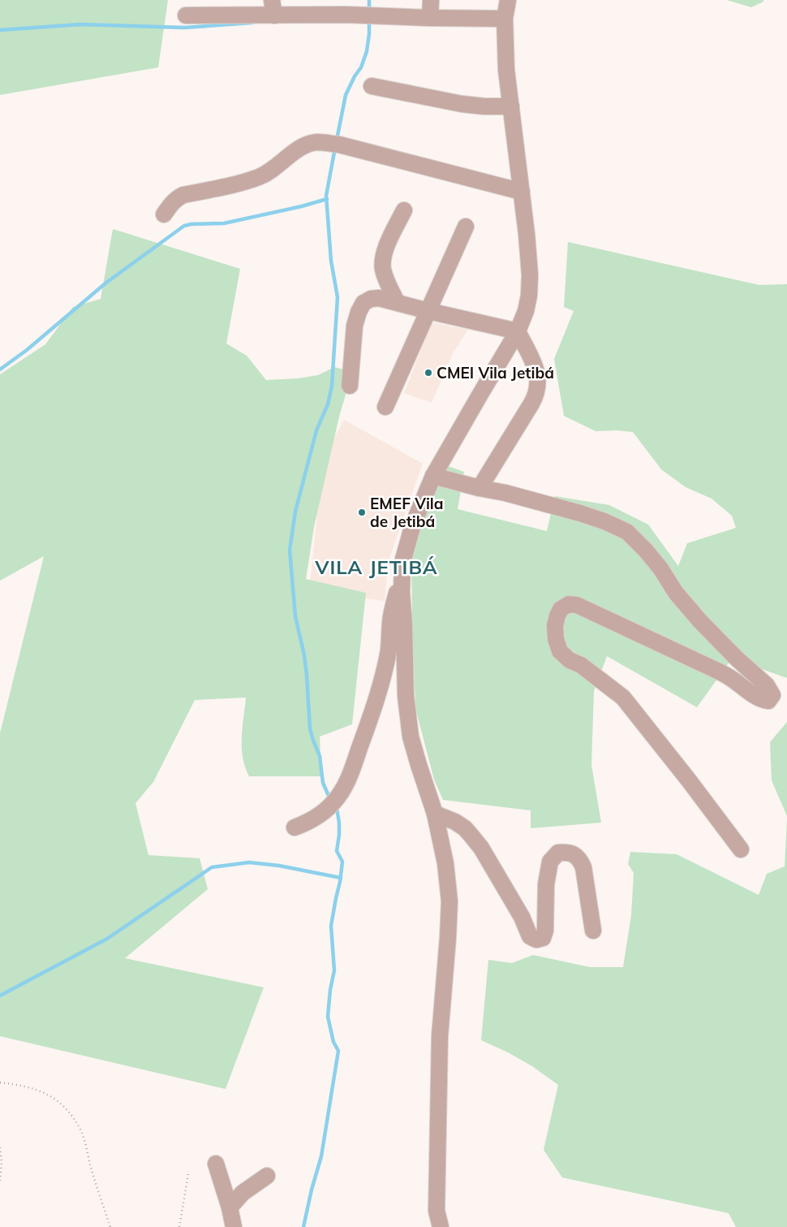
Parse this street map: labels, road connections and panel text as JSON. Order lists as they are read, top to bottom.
{
  "districts": ["VILA JETIBÁ"],
  "places": ["CMEI Vila Jetibá", "EMEF Vila de Jetibá"]
}
